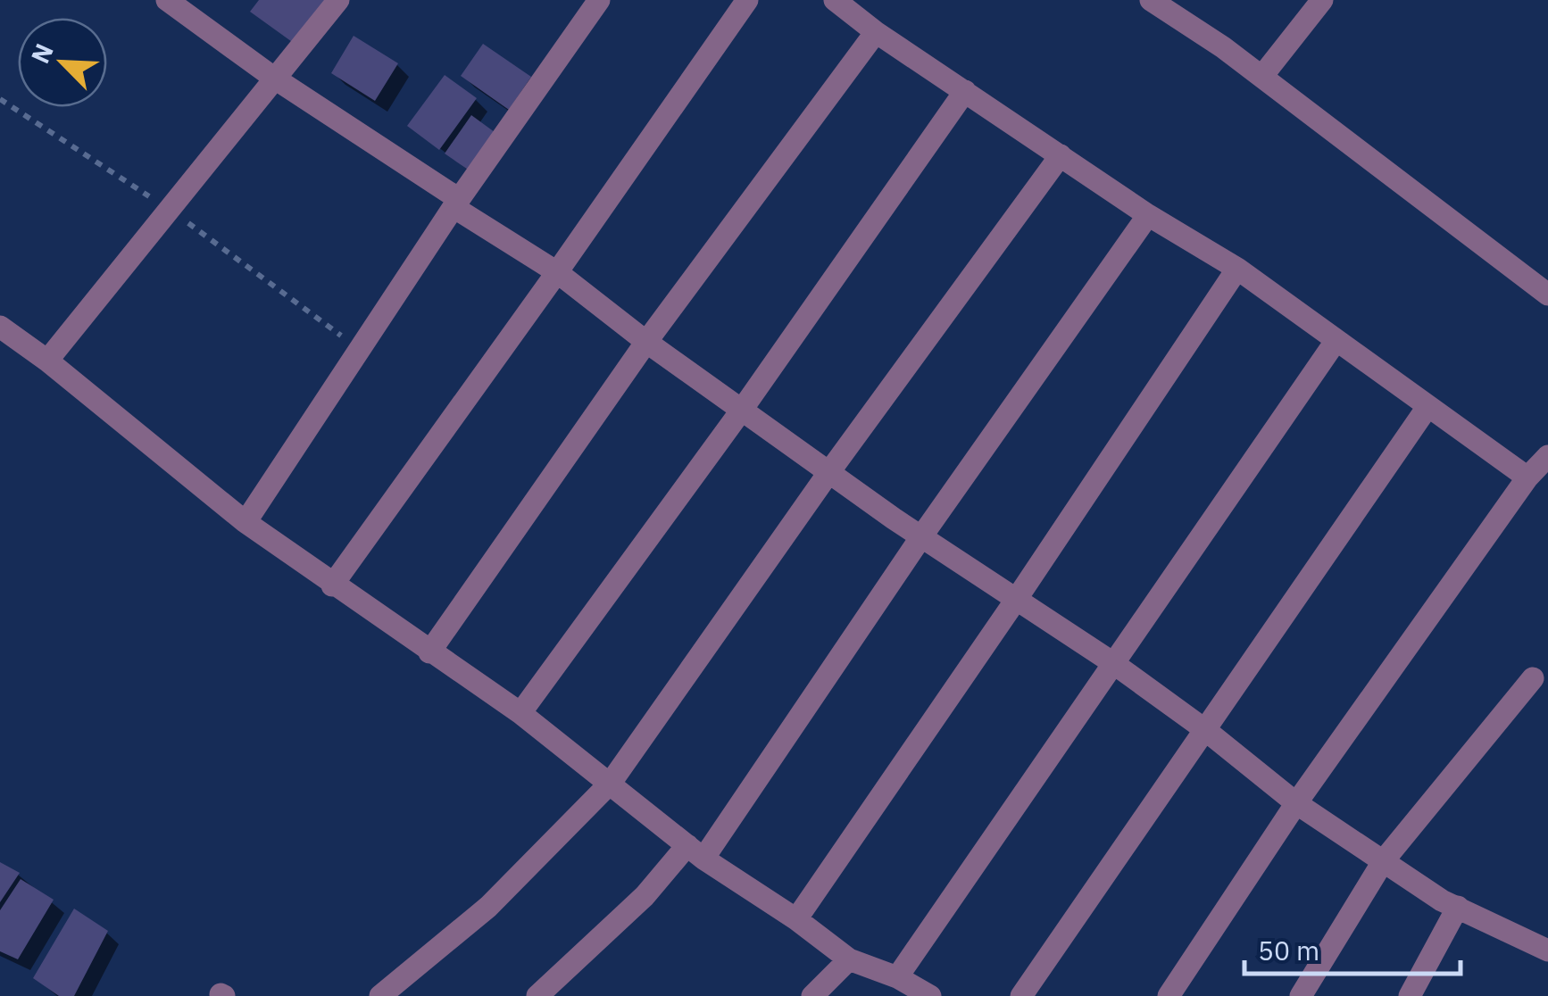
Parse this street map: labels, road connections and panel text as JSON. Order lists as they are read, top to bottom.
{
  "scale_bar": "50 m",
  "north": "top left"
}
